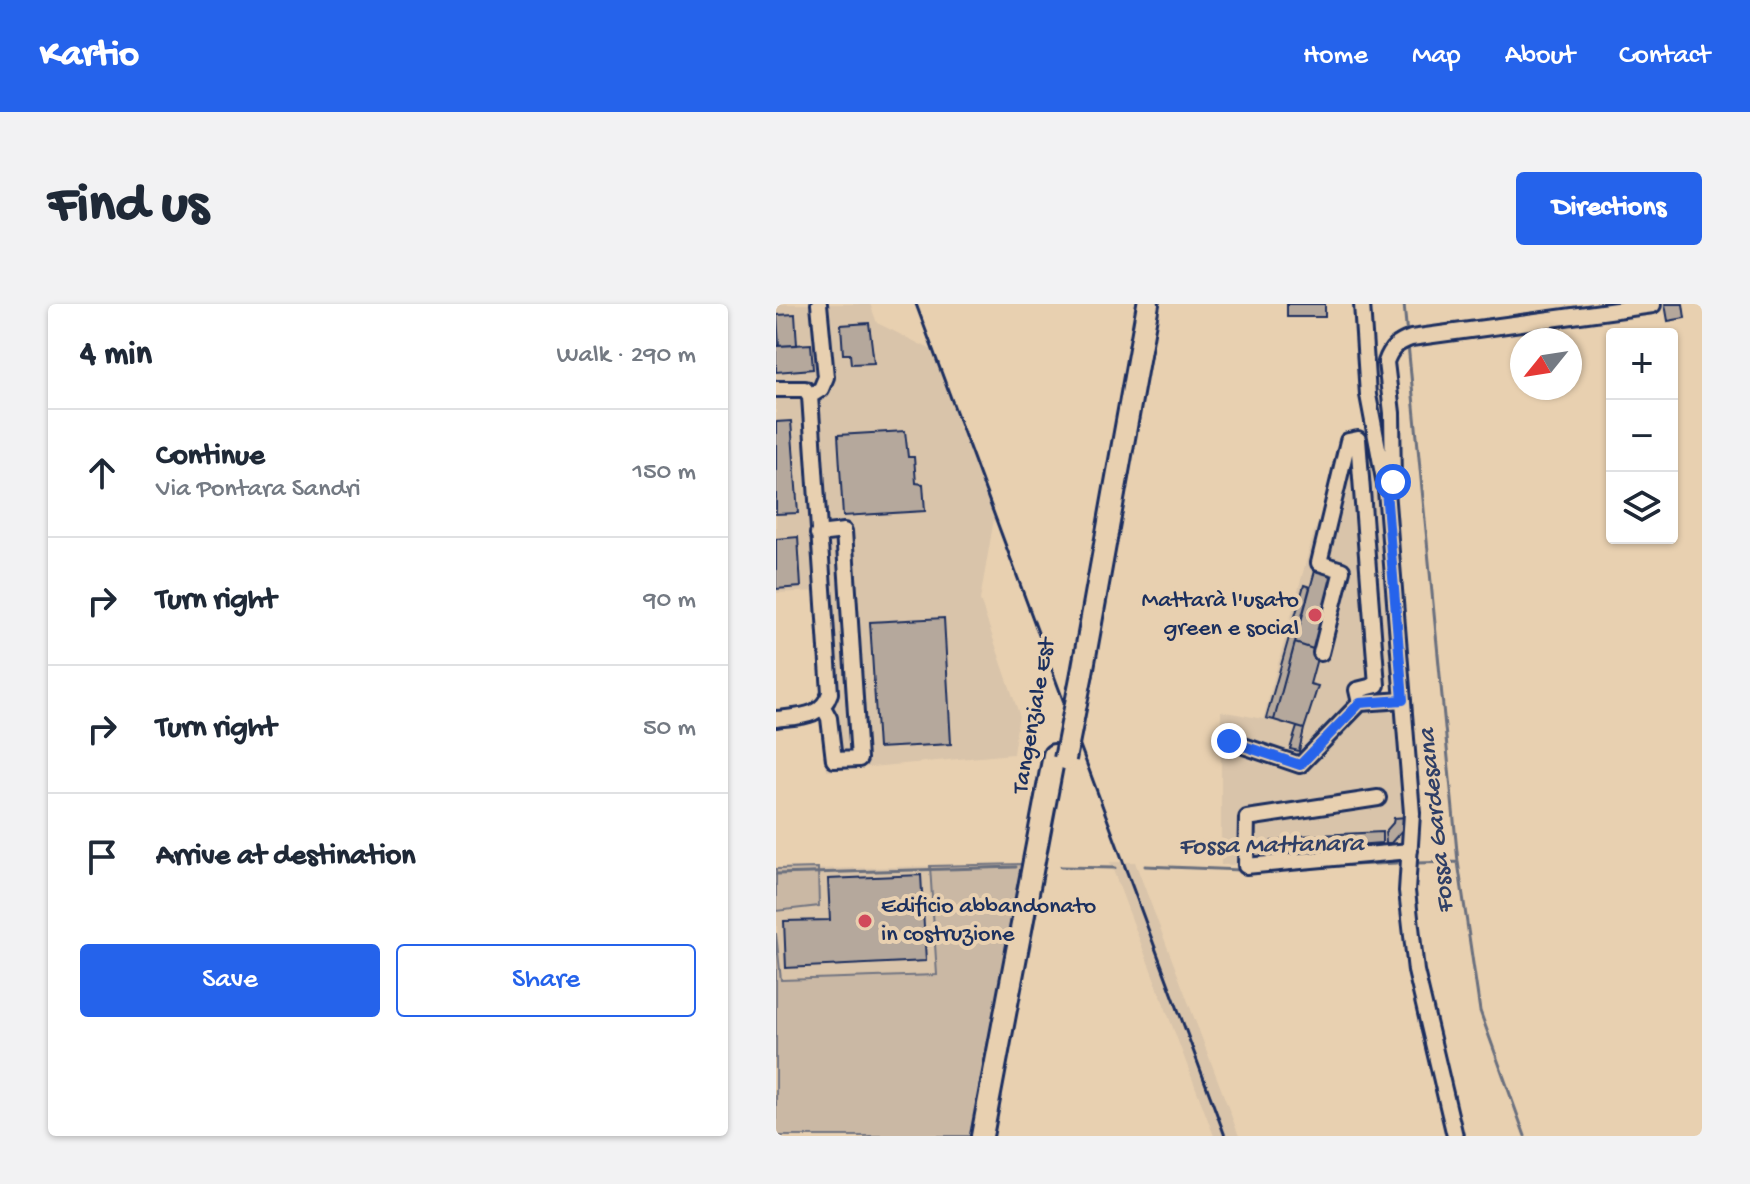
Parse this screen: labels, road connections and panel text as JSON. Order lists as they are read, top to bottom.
{
  "streets": {
    "highway": ["Tangenziale Est"]
  },
  "water": ["Fossa Gardesana", "Fossa Mattanara"],
  "places": ["Mattarà l'usato green e social", "Edificio abbandonato in costruzione"],
  "north": "bottom left",
  "page": {
    "header": "Kartio",
    "nav": [
      "Home",
      "Map",
      "About",
      "Contact"
    ],
    "buttons": [
      "Directions",
      ["Save", "Share"]
    ],
    "title": "Find us",
    "heading": ["4 min", "Walk · 290 m"],
    "map_buttons": ["+", "−"],
    "list": [
      ["Continue", "Via Pontara Sandri", "150 m"],
      ["Turn right", "90 m"],
      ["Turn right", "50 m"],
      "Arrive at destination"
    ]
  }
}
